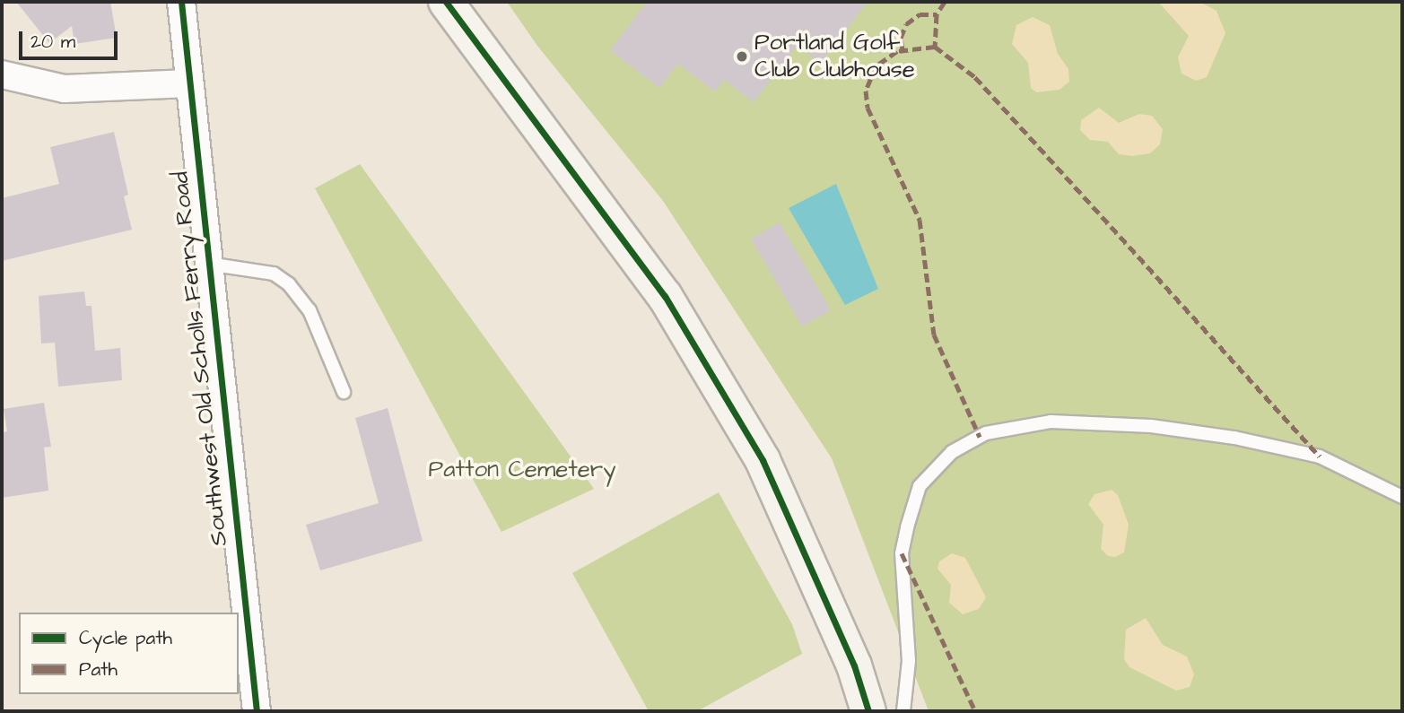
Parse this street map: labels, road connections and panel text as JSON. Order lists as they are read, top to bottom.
{
  "streets": {
    "street": ["Southwest Old Scholls Ferry Road"]
  },
  "parks": ["Patton Cemetery"],
  "places": ["Portland Golf Club Clubhouse"],
  "legend": ["Cycle path", "Path"],
  "scale_bar": "20 m"
}
